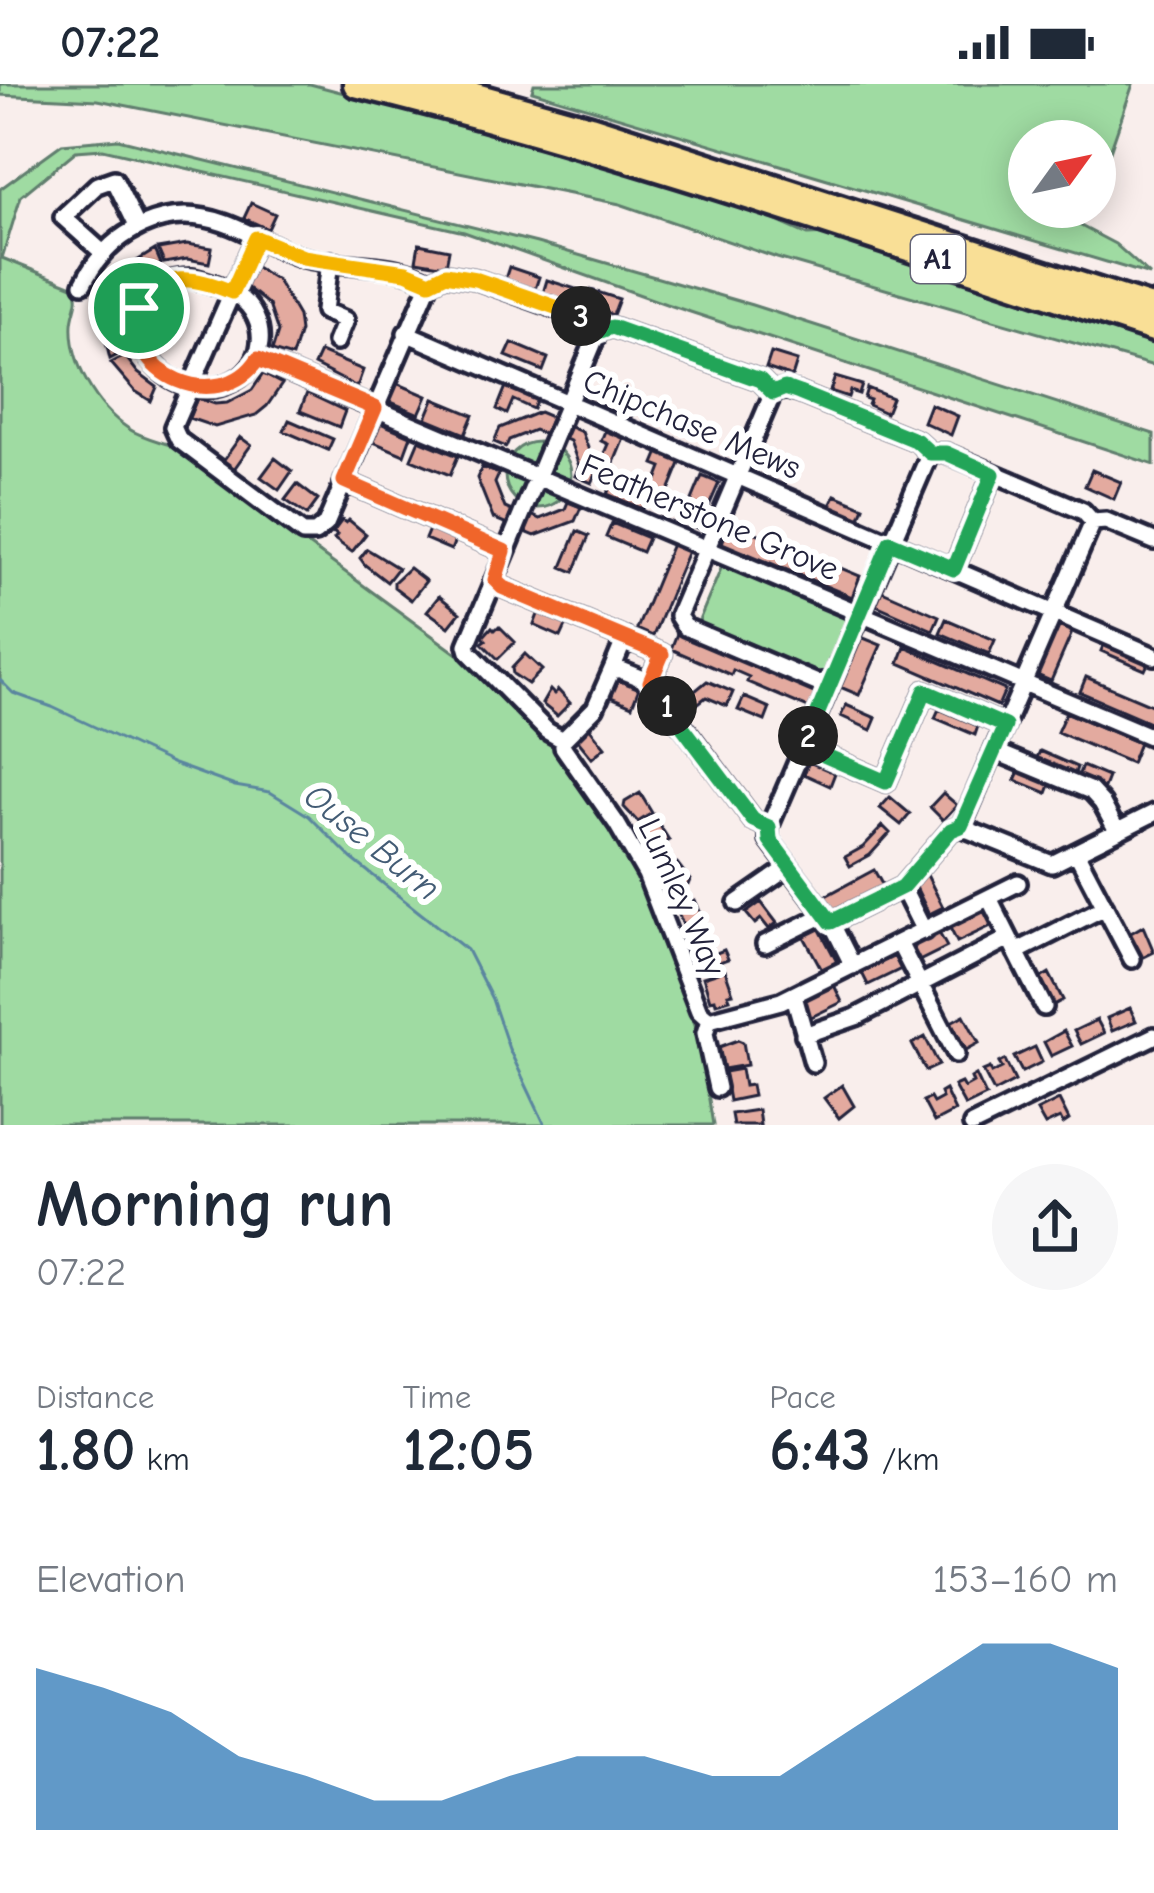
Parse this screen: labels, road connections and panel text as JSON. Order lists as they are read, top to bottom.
{
  "streets": {
    "highway": ["A1"],
    "street": ["Chipchase Mews", "Featherstone Grove", "Lumley Way"]
  },
  "water": ["Ouse Burn"],
  "north": "top right",
  "page": {
    "status": "07:22",
    "pins": ["3", "1", "2"],
    "heading": ["Morning run", "07:22"],
    "stats": [
      ["Distance", "1.80 km"],
      ["Time", "12:05"],
      ["Pace", "6:43 /km"]
    ],
    "chart": ["Elevation", "153–160 m"]
  }
}
